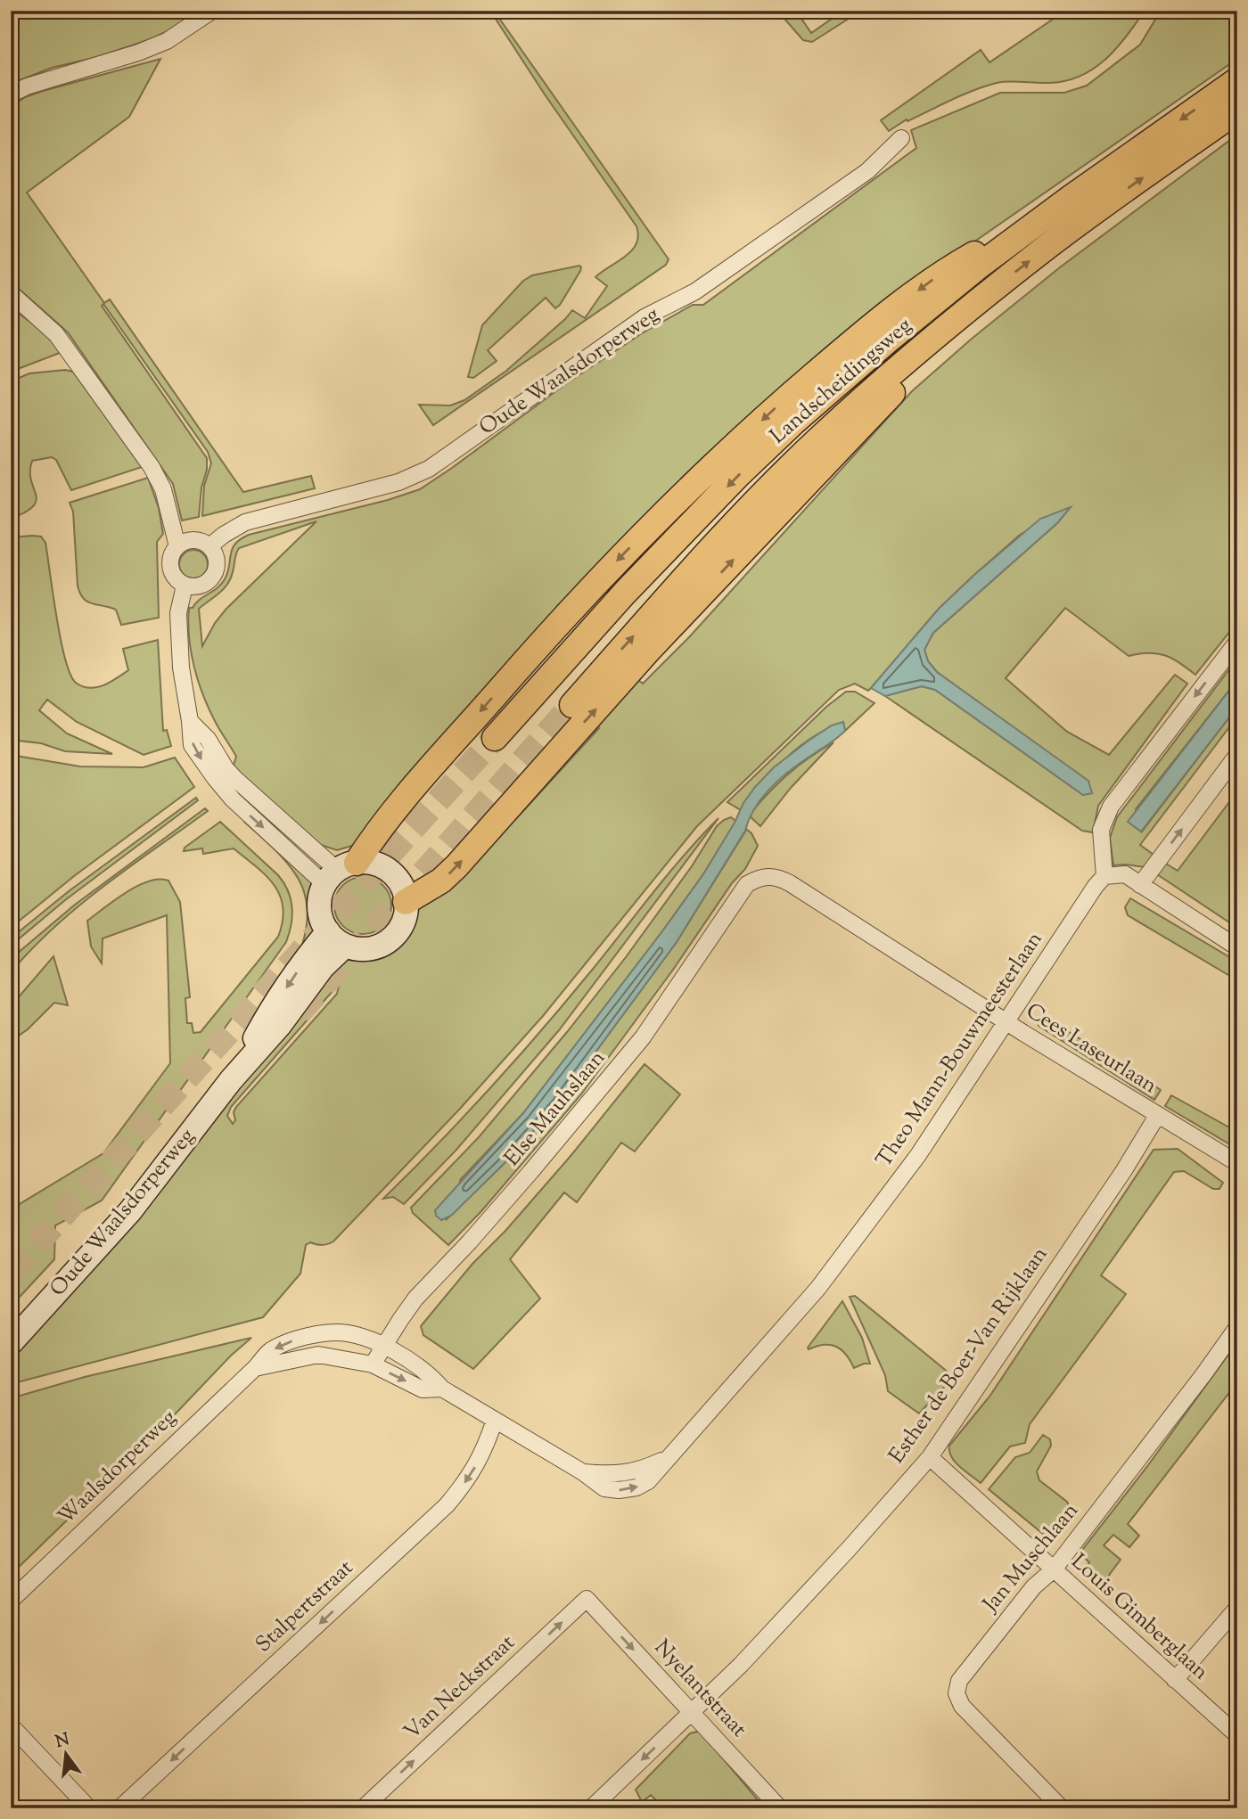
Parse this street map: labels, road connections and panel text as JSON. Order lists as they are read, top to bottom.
{
  "streets": {
    "main road": ["Oude Waalsdorperweg", "Landscheidingsweg"],
    "street": [
      "Cees Laseurlaan",
      "Theo Mann-Bouwmeesterlaan",
      "Else Mauhslaan",
      "Esther de Boer-Van Rijklaan",
      "Waalsdorperweg",
      "Jan Muschlaan",
      "Stalpertstraat",
      "Louis Gimberglaan",
      "Van Neckstraat",
      "Nyelantstraat"
    ]
  },
  "crossings": [
    ["Cees Laseurlaan", "Theo Mann-Bouwmeesterlaan"],
    ["Cees Laseurlaan", "Else Mauhslaan"],
    ["Cees Laseurlaan", "Esther de Boer-Van Rijklaan"],
    ["Theo Mann-Bouwmeesterlaan", "Waalsdorperweg"],
    ["Theo Mann-Bouwmeesterlaan", "Stalpertstraat"],
    ["Else Mauhslaan", "Waalsdorperweg"],
    ["Esther de Boer-Van Rijklaan", "Louis Gimberglaan"],
    ["Esther de Boer-Van Rijklaan", "Nyelantstraat"],
    ["Waalsdorperweg", "Stalpertstraat"],
    ["Jan Muschlaan", "Louis Gimberglaan"],
    ["Van Neckstraat", "Nyelantstraat"]
  ],
  "one_way": ["Stalpertstraat", "Van Neckstraat", "Nyelantstraat"],
  "north": "top"
}
